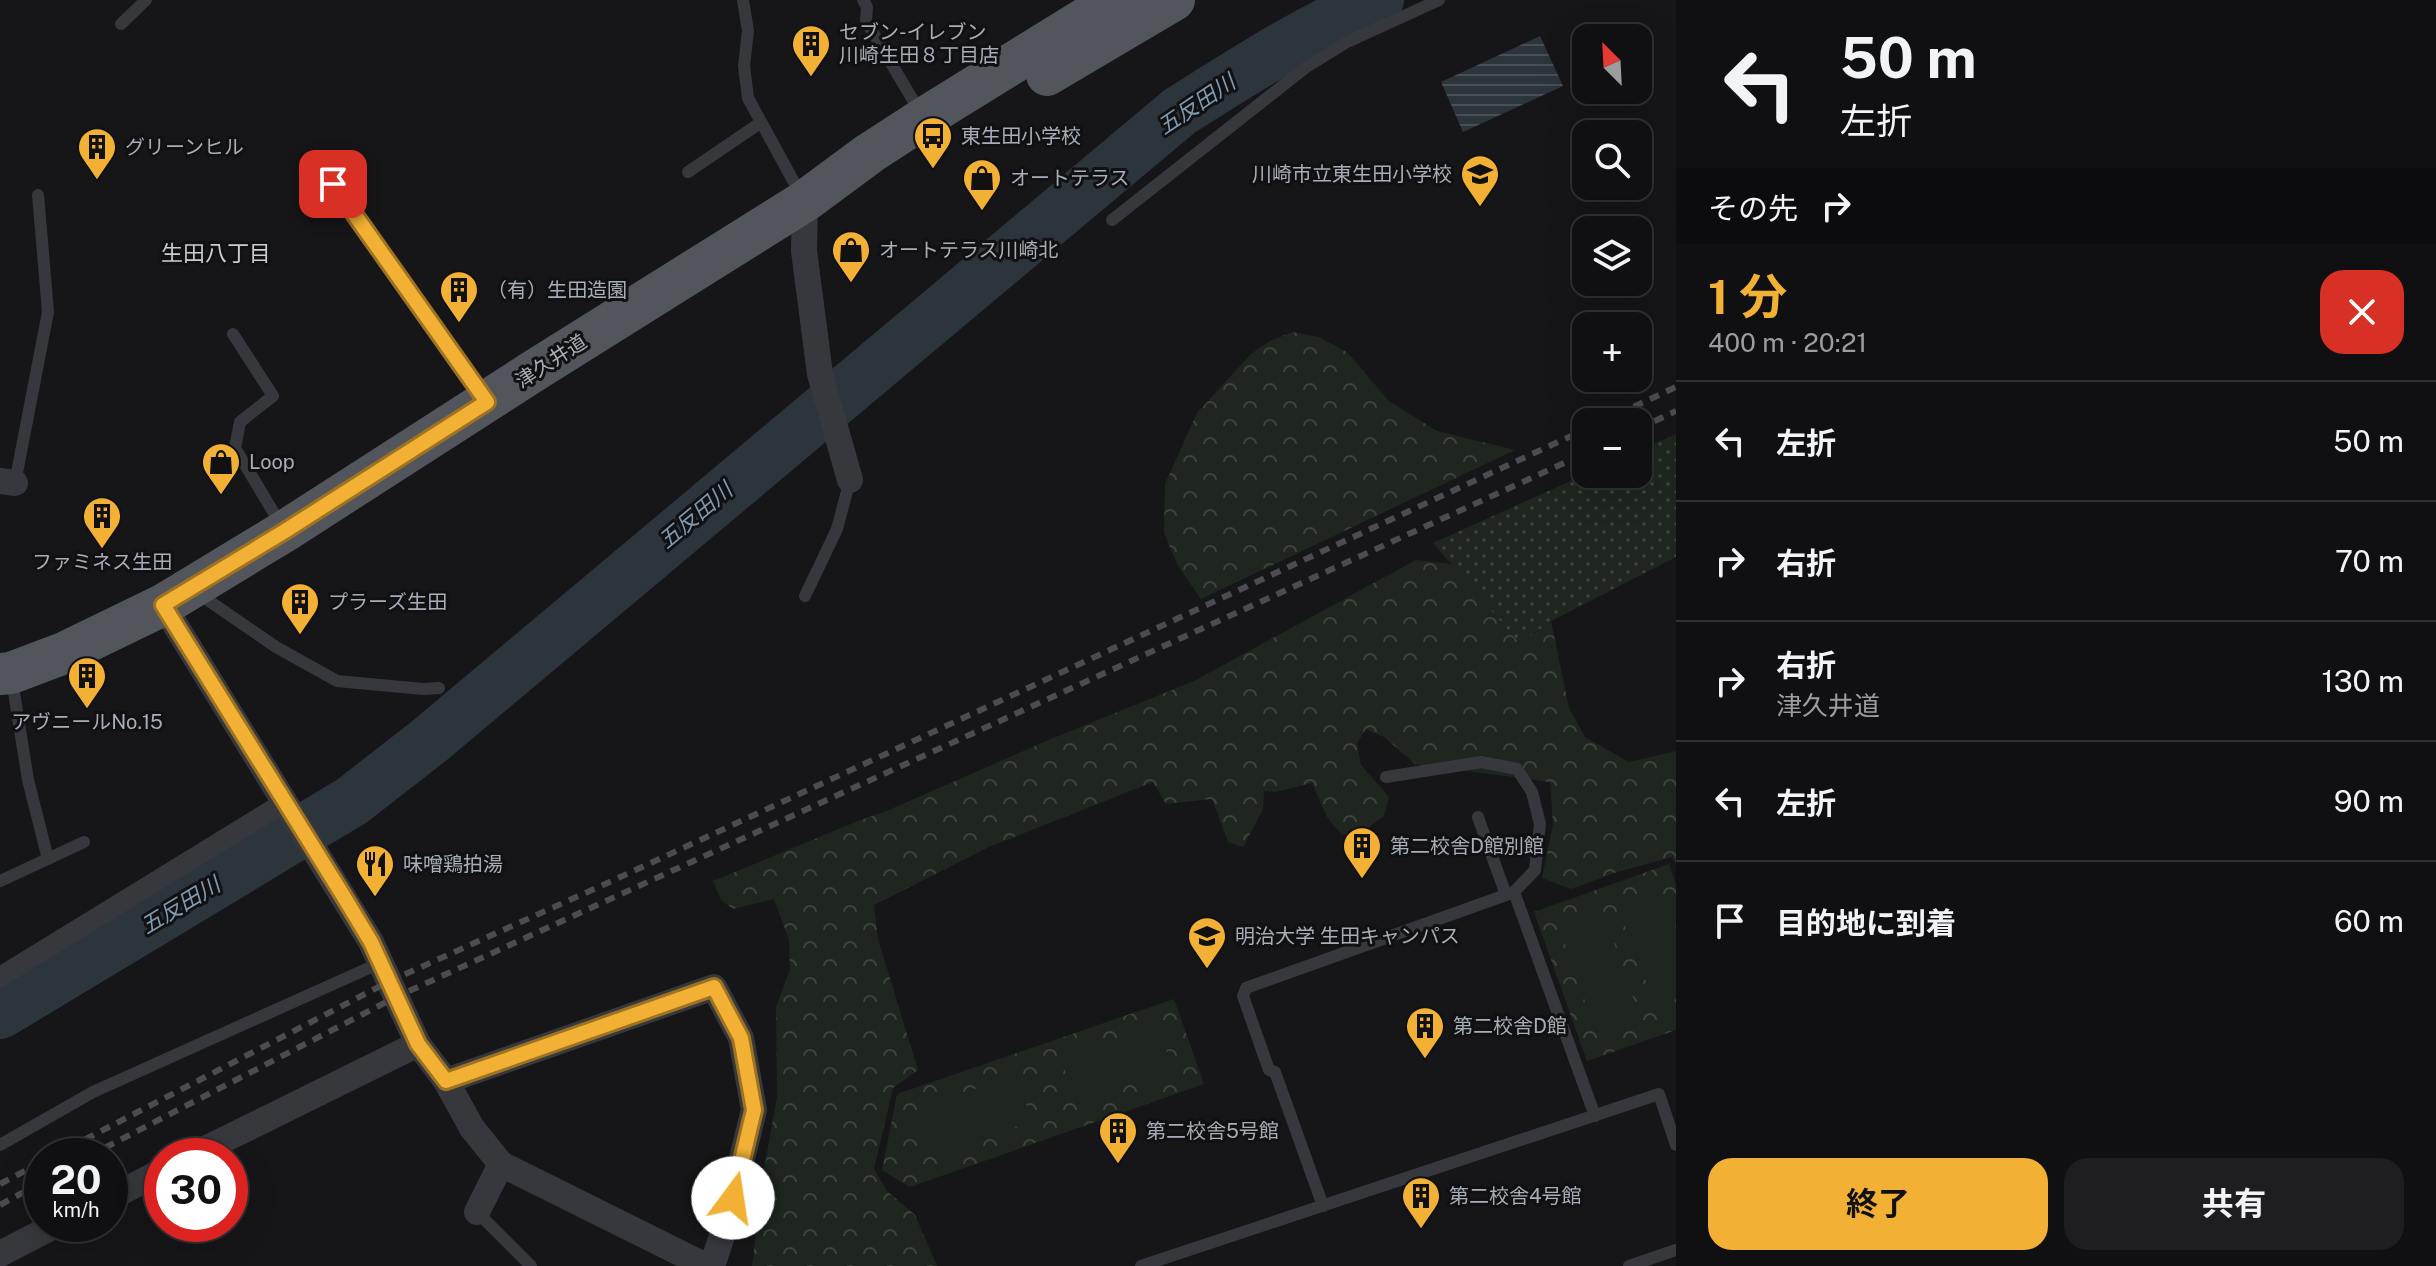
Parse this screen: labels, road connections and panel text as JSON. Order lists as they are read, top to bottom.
{
  "streets": {
    "main road": ["津久井道"]
  },
  "districts": ["生田八丁目"],
  "water": ["五反田川"],
  "places": {
    "building": [
      "セブン-イレブン 川崎生田８丁目店",
      "グリーンヒル",
      "（有）生田造園",
      "ファミネス生田",
      "プラーズ生田",
      "アヴニールNo.15",
      "第二校舎D館別館",
      "第二校舎D館",
      "第二校舎5号館",
      "第二校舎4号館"
    ],
    "bus stop": ["東生田小学校"],
    "school or university": ["川崎市立東生田小学校", "明治大学 生田キャンパス"],
    "shop": ["オートテラス", "オートテラス川崎北", "Loop"],
    "restaurant": ["味噌鶏拍湯"]
  },
  "north": "top left",
  "page": {
    "turn": ["50 m", "左折"],
    "map_buttons": ["+", "−"],
    "then": "その先",
    "heading": ["1 分", "400 m · 20:21"],
    "list": [
      {
        "name": "左折",
        "value": "50 m"
      },
      {
        "name": "右折",
        "value": "70 m"
      },
      {
        "name": "右折",
        "note": "津久井道",
        "value": "130 m"
      },
      {
        "name": "左折",
        "value": "90 m"
      },
      {
        "name": "目的地に到着",
        "value": "60 m"
      }
    ],
    "speed": "20 km/h",
    "limit": "30",
    "buttons": ["終了", "共有"]
  }
}
